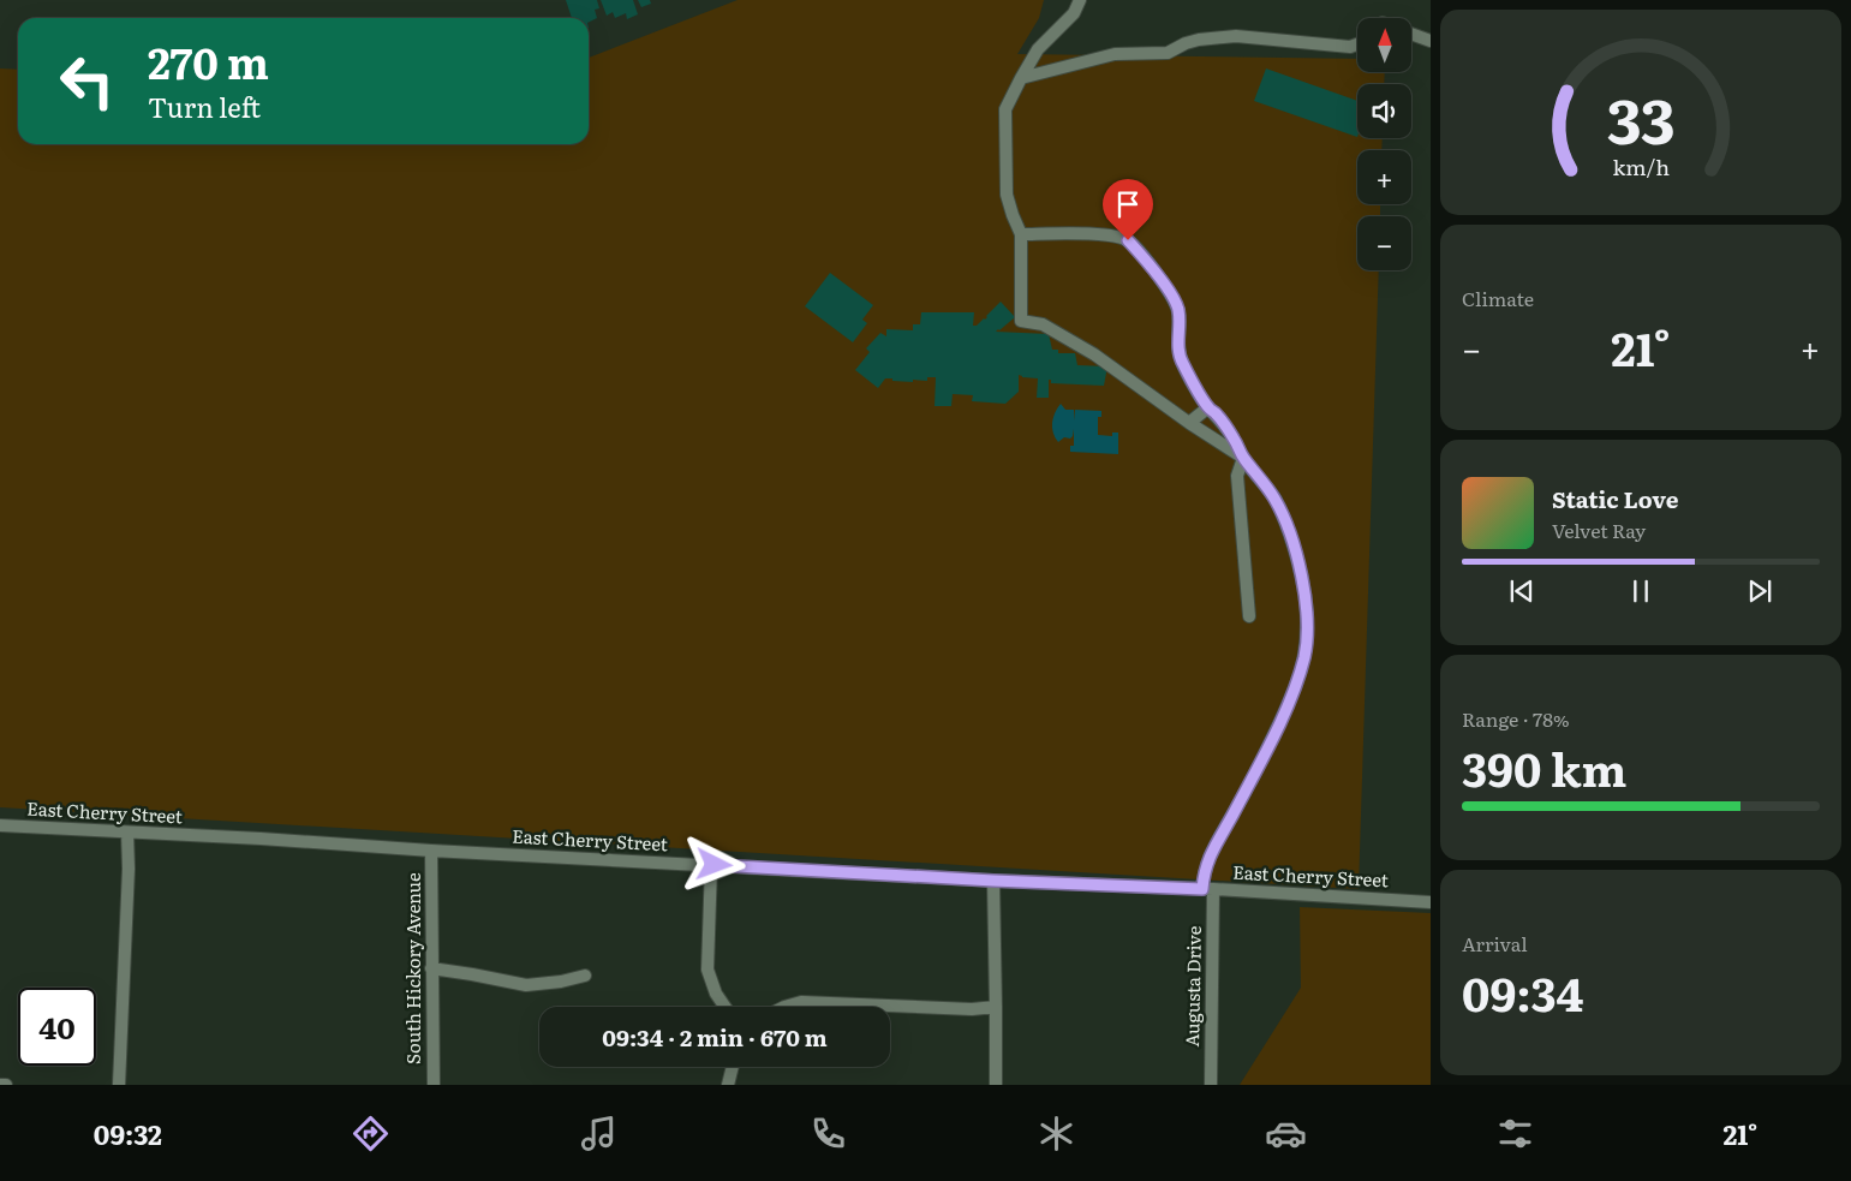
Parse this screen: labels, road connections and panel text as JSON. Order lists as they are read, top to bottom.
{
  "streets": {
    "street": ["East Cherry Street", "South Hickory Avenue", "Augusta Drive"]
  },
  "crossings": [
    ["East Cherry Street", "South Hickory Avenue"],
    ["East Cherry Street", "Augusta Drive"]
  ],
  "north": "top",
  "page": {
    "map_buttons": ["+", "−"],
    "turn": ["270 m", "Turn left"],
    "tile": [
      "Climate",
      ["Range · 78%", "390 km"],
      ["Arrival", "09:34"]
    ],
    "heat": ["−", "21°", "+"],
    "song": ["Static Love", "Velvet Ray"],
    "limit": "40",
    "trip": "09:34 · 2 min · 670 m",
    "tabs": ["09:32", "21°"],
    "gauge": ["33", "km/h"]
  }
}
